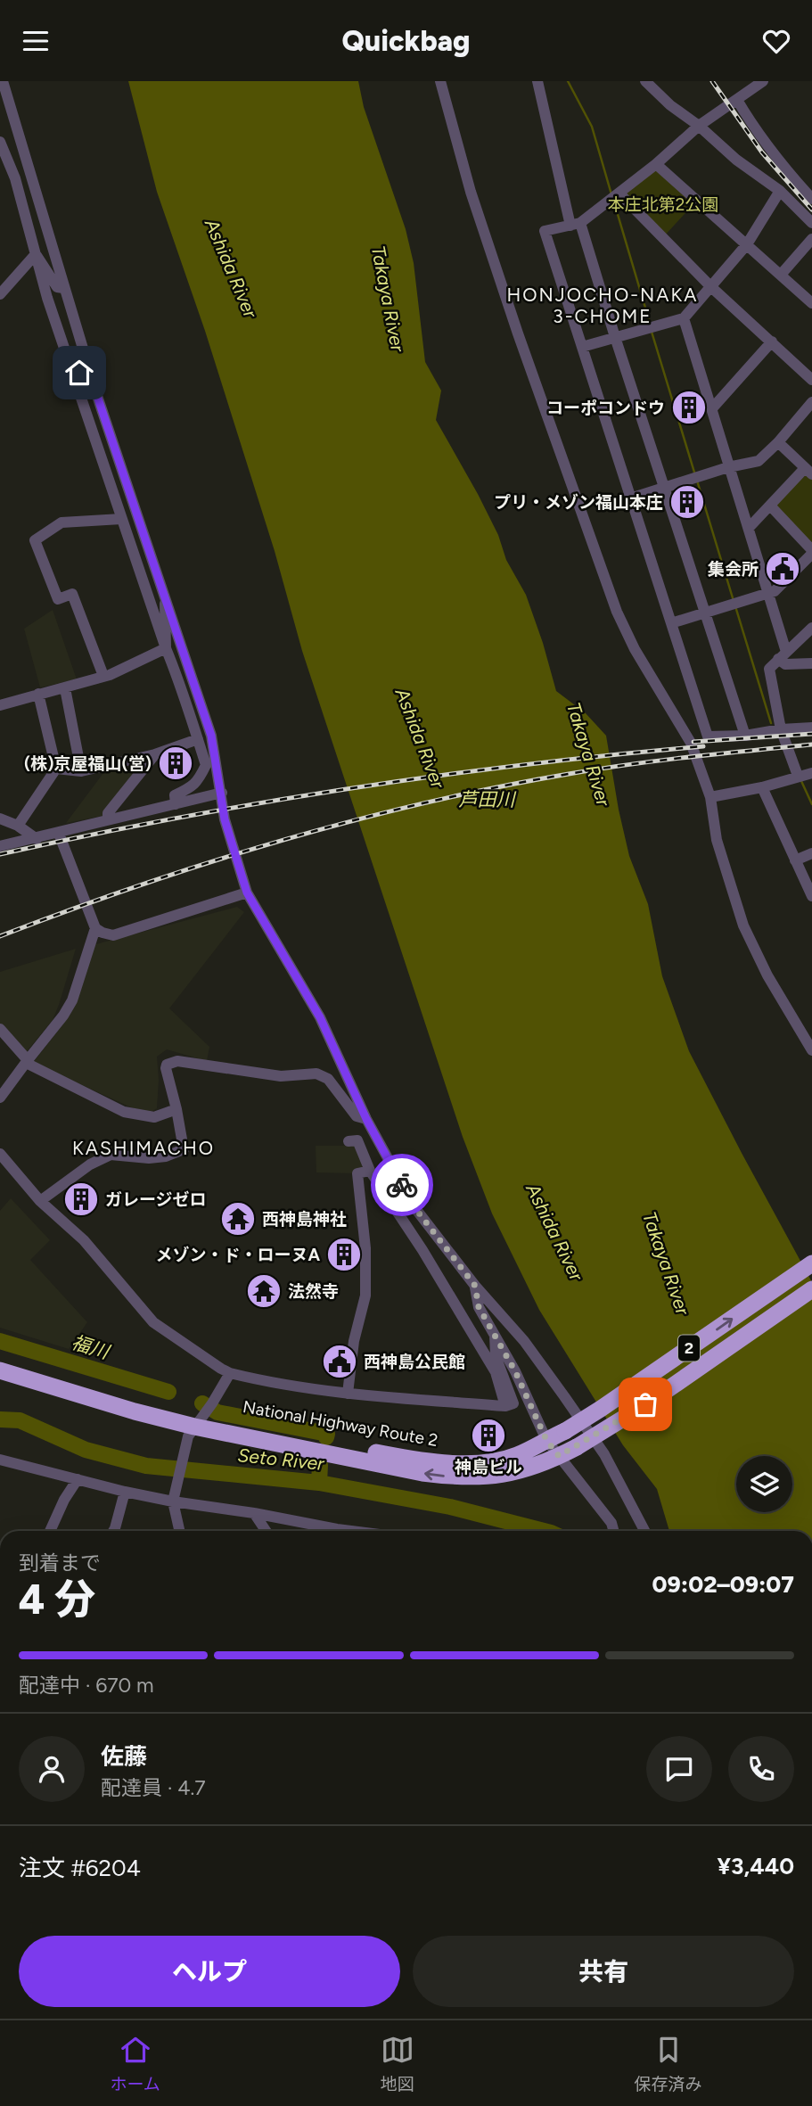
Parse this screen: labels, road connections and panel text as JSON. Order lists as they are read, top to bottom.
{
  "streets": {
    "highway": ["2", "National Highway Route 2"]
  },
  "districts": ["HONJOCHO-NAKA 3-CHOME", "KASHIMACHO"],
  "water": [
    "Ashida River",
    "Takaya River",
    "芦田川",
    "福川",
    "Seto River"
  ],
  "parks": ["本庄北第2公園"],
  "places": {
    "building": [
      "コーポコンドウ",
      "プリ・メゾン福山本庄",
      "(株)京屋福山(営)",
      "ガレージゼロ",
      "メゾン・ド・ローヌA",
      "神島ビル"
    ],
    "public building": ["集会所", "西神島公民館"],
    "temple": ["西神島神社", "法然寺"]
  },
  "page": {
    "header": "Quickbag",
    "heading": ["4 分", "到着まで", "09:02–09:07"],
    "panel": [
      "佐藤",
      "配達員 · 4.7",
      "注文 #6204",
      "¥3,440"
    ],
    "bar": "配達中 · 670 m",
    "buttons": ["ヘルプ", "共有"],
    "tabs": ["ホーム", "地図", "保存済み"]
  }
}
